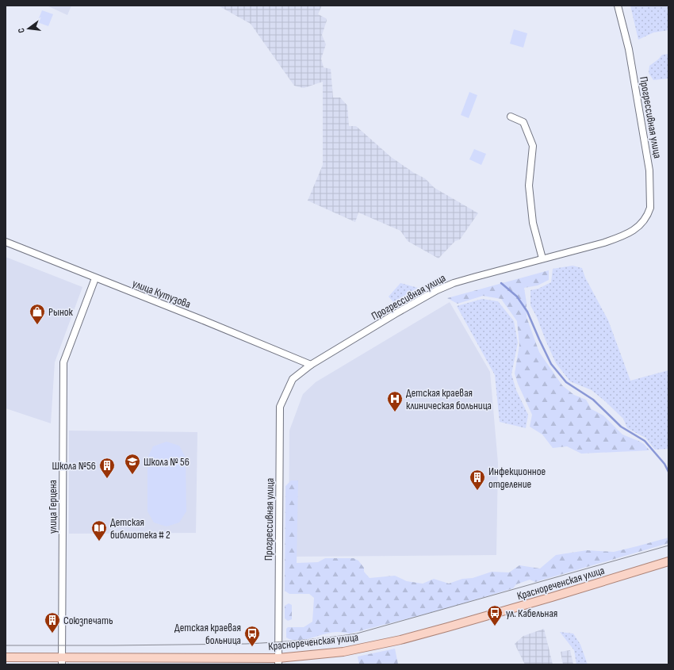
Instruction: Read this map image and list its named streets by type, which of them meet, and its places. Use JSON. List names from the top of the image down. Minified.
{"streets":{"main road":["Краснореченская улица"],"street":["Прогрессивная улица","улица Кутузова","улица Герцена"]},"crossings":[["Прогрессивная улица","улица Кутузова"],["Прогрессивная улица","Краснореченская улица"],["улица Кутузова","улица Герцена"],["улица Герцена","Краснореченская улица"]],"places":{"shop":["Рынок"],"hospital":["Детская краевая клиническая больница"],"school or university":["Школа № 56"],"building":["Школа №56","Инфекционное отделение","Союзпечать"],"library":["Детская библиотека # 2"],"bus stop":["ул. Кабельная","Детская краевая больница"]},"north":"left"}
